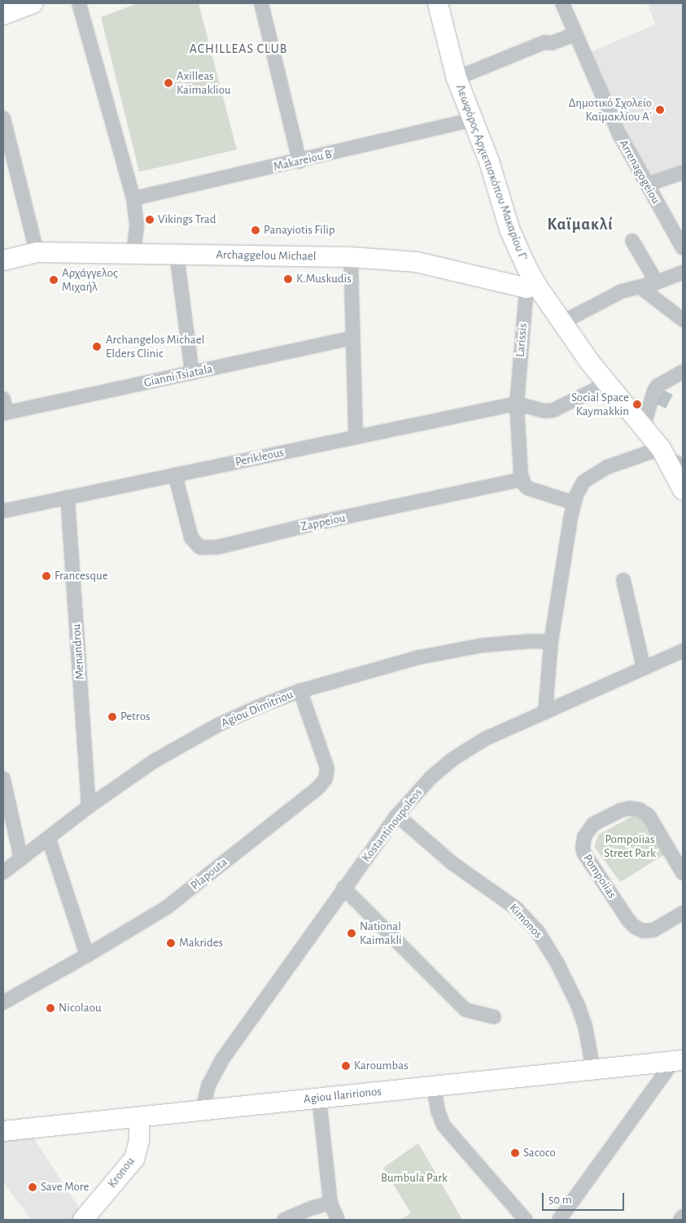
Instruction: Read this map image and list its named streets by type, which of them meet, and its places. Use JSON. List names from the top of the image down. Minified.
{"streets":{"street":["Makareiou B'","Arrenagogeiou","Λεωφόρος Αρχιεπισκόπου Μακαρίου Γ'","Archaggelou Michael","Larissis","Gianni Tsiatala","Perikleous","Zappeiou","Menandrou","Agiou Dimitriou","Kostantinoupoleos","Plapouta","Pompoiias","Kimonos","Agiou Ilaririonos","Kronou"]},"crossings":[["Makareiou B'","Λεωφόρος Αρχιεπισκόπου Μακαρίου Γ'"],["Λεωφόρος Αρχιεπισκόπου Μακαρίου Γ'","Archaggelou Michael"],["Λεωφόρος Αρχιεπισκόπου Μακαρίου Γ'","Larissis"],["Archaggelou Michael","Larissis"],["Larissis","Perikleous"],["Larissis","Zappeiou"],["Perikleous","Zappeiou"],["Perikleous","Menandrou"],["Menandrou","Agiou Dimitriou"],["Agiou Dimitriou","Plapouta"],["Kostantinoupoleos","Kimonos"],["Kostantinoupoleos","Agiou Ilaririonos"],["Kimonos","Agiou Ilaririonos"],["Agiou Ilaririonos","Kronou"]],"districts":["ACHILLEAS CLUB","Καϊμακλί"],"parks":["Pompoiias Street Park","Bumbula Park"],"places":["Axilleas Kaimakliou","Δημοτικό Σχολείο Καϊμακλίου Α΄","Vikings Trad","Panayiotis Filip","K.Muskudis","Αρχάγγελος Μιχαήλ","Archangelos Michael Elders Clinic","Social Space Kaymakkin","Francesque","Petros","National Kaimakli","Makrides","Nicolaou","Karoumbas","Sacoco","Save More"],"scale_bar":"50 m"}
